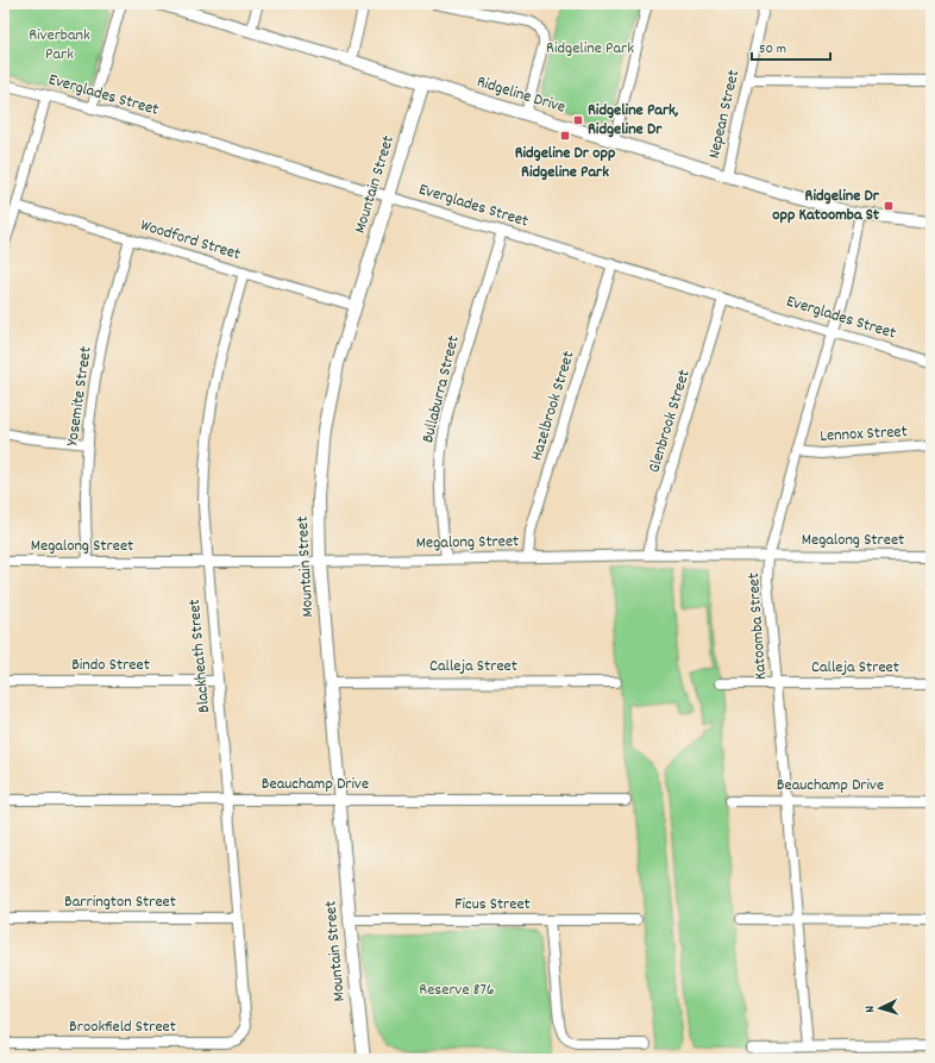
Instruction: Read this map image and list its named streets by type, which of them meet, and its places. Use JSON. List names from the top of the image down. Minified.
{"streets":{"street":["Everglades Street","Ridgeline Drive","Nepean Street","Mountain Street","Woodford Street","Bullaburra Street","Yosemite Street","Hazelbrook Street","Glenbrook Street","Lennox Street","Megalong Street","Katoomba Street","Blackheath Street","Bindo Street","Calleja Street","Beauchamp Drive","Barrington Street","Ficus Street","Brookfield Street"]},"crossings":[["Everglades Street","Mountain Street"],["Everglades Street","Bullaburra Street"],["Everglades Street","Hazelbrook Street"],["Everglades Street","Glenbrook Street"],["Everglades Street","Katoomba Street"],["Ridgeline Drive","Nepean Street"],["Ridgeline Drive","Mountain Street"],["Ridgeline Drive","Katoomba Street"],["Mountain Street","Woodford Street"],["Mountain Street","Megalong Street"],["Mountain Street","Calleja Street"],["Mountain Street","Beauchamp Drive"],["Mountain Street","Ficus Street"],["Woodford Street","Yosemite Street"],["Woodford Street","Blackheath Street"],["Bullaburra Street","Megalong Street"],["Yosemite Street","Megalong Street"],["Hazelbrook Street","Megalong Street"],["Glenbrook Street","Megalong Street"],["Lennox Street","Katoomba Street"],["Megalong Street","Katoomba Street"],["Megalong Street","Blackheath Street"],["Katoomba Street","Calleja Street"],["Katoomba Street","Beauchamp Drive"],["Blackheath Street","Bindo Street"],["Blackheath Street","Beauchamp Drive"],["Blackheath Street","Barrington Street"],["Blackheath Street","Brookfield Street"]],"parks":["Riverbank Park","Ridgeline Park","Reserve 876"],"places":{"transit":["Ridgeline Park, Ridgeline Dr","Ridgeline Dr opp Ridgeline Park","Ridgeline Dr opp Katoomba St"]},"scale_bar":"50 m","north":"left"}
